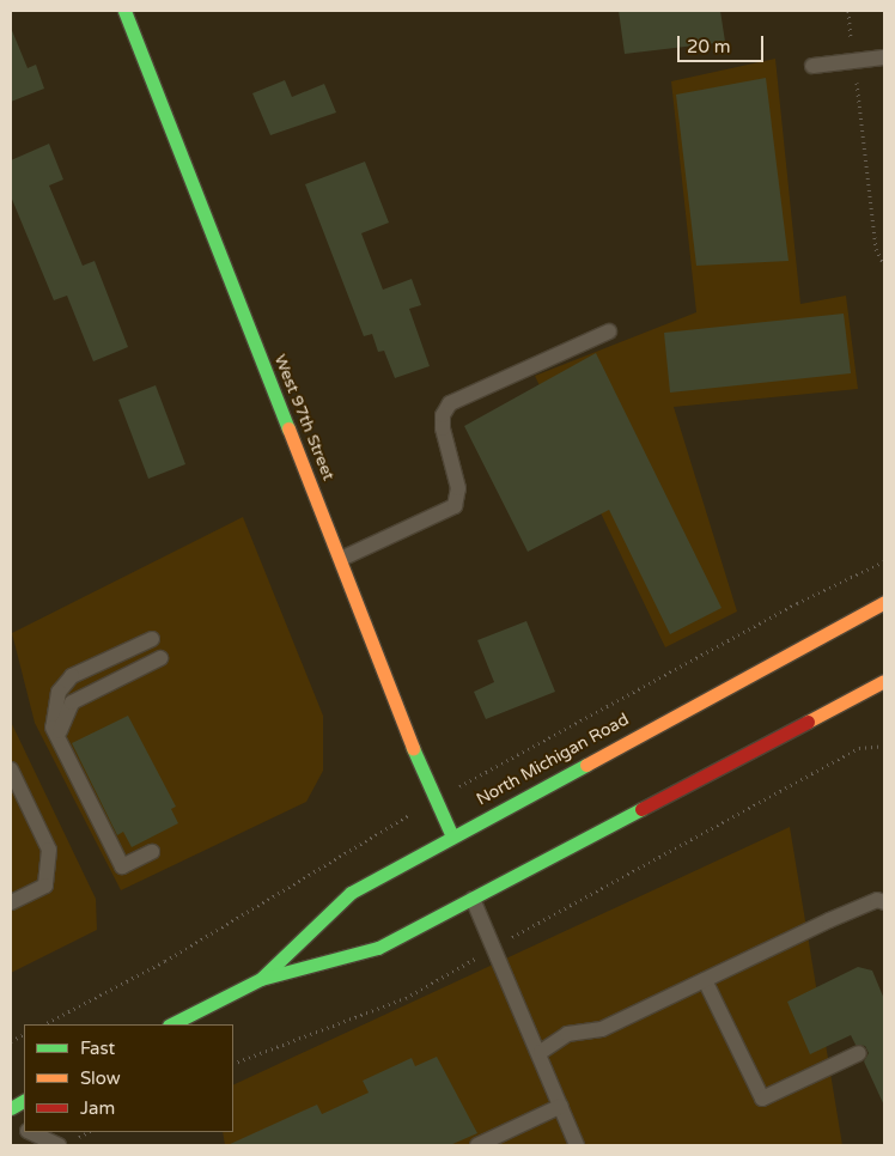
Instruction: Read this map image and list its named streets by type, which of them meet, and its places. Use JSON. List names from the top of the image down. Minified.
{"streets":{"main road":["West 97th Street","North Michigan Road"]},"crossings":[["West 97th Street","North Michigan Road"]],"legend":["Fast","Slow","Jam"],"scale_bar":"20 m"}
